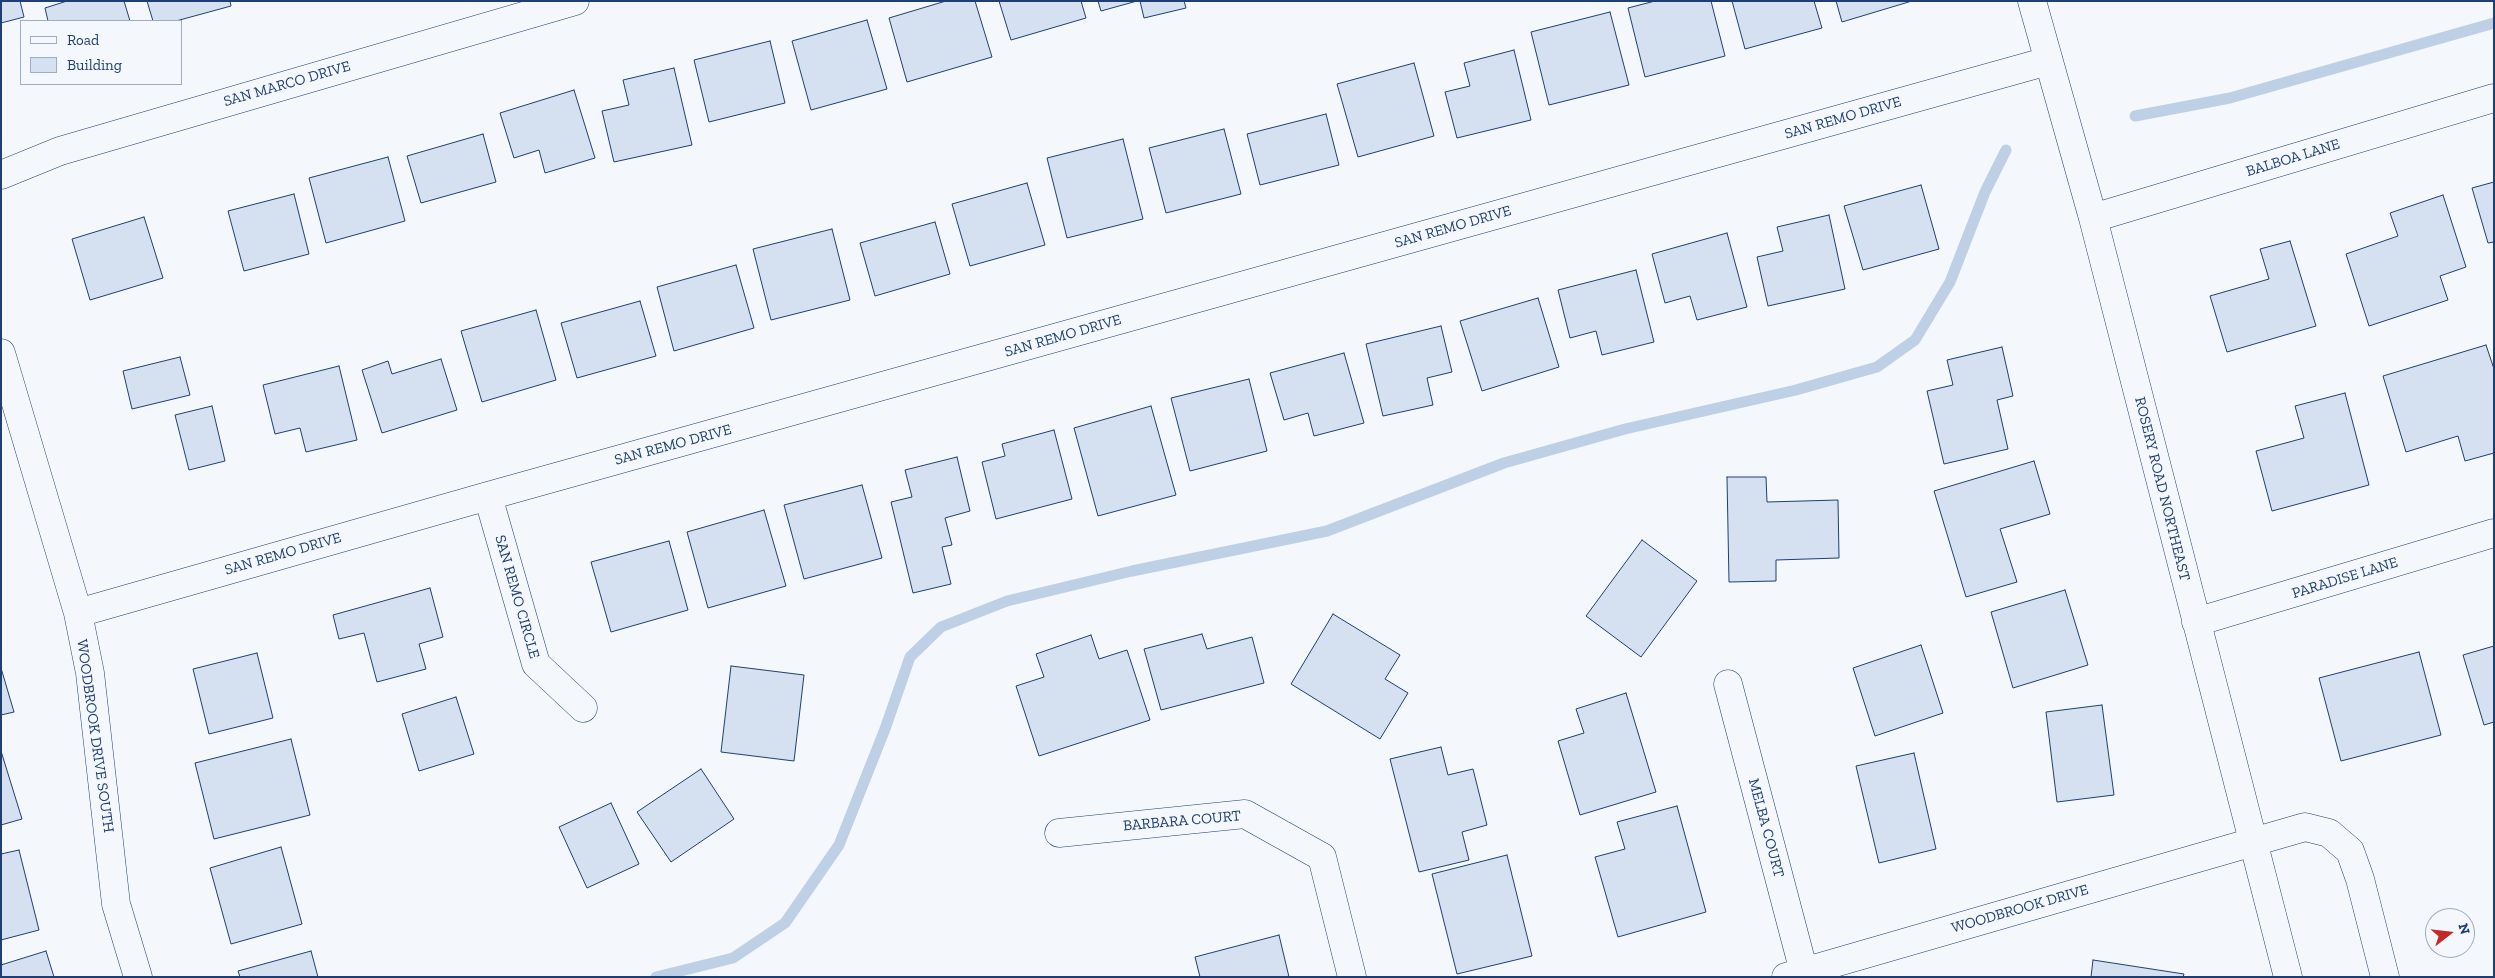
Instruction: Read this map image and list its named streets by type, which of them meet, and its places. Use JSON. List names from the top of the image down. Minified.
{"streets":{"street":["SAN MARCO DRIVE","SAN REMO DRIVE","BALBOA LANE","ROSERY ROAD NORTHEAST","PARADISE LANE","SAN REMO CIRCLE","WOODBROOK DRIVE SOUTH","BARBARA COURT","MELBA COURT","WOODBROOK DRIVE"]},"crossings":[["SAN REMO DRIVE","ROSERY ROAD NORTHEAST"],["SAN REMO DRIVE","SAN REMO CIRCLE"],["SAN REMO DRIVE","WOODBROOK DRIVE SOUTH"],["BALBOA LANE","ROSERY ROAD NORTHEAST"],["ROSERY ROAD NORTHEAST","PARADISE LANE"],["ROSERY ROAD NORTHEAST","WOODBROOK DRIVE"],["MELBA COURT","WOODBROOK DRIVE"]],"legend":["Road","Building"],"north":"right"}
